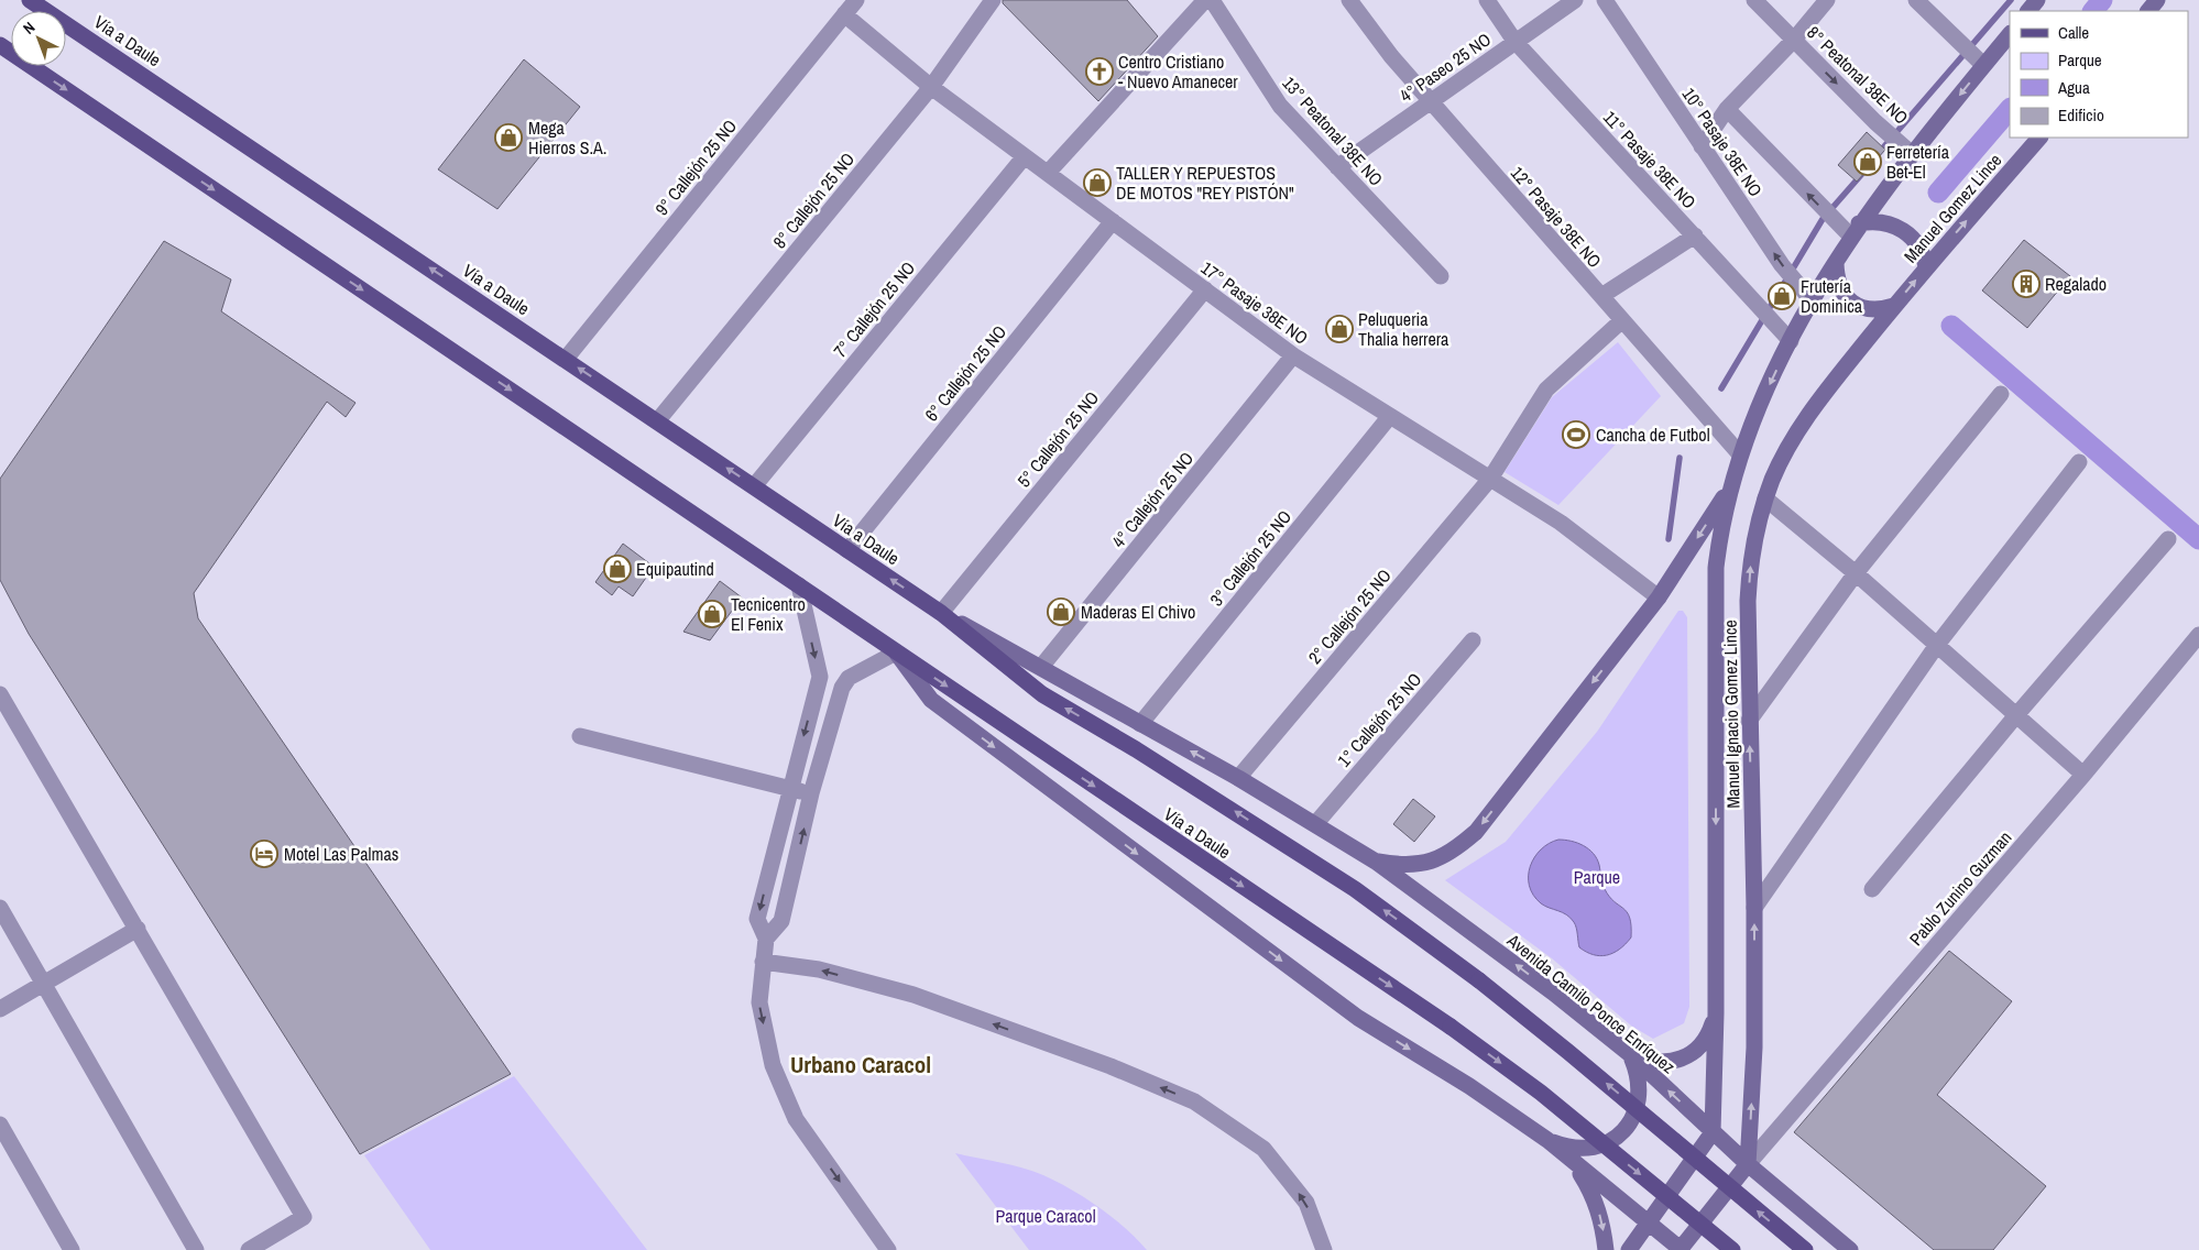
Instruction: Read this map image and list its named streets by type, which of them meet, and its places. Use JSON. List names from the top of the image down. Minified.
{"streets":{"main road":["Vía a Daule","Manuel Gomez Lince","Manuel Ignacio Gomez Lince","Avenida Camilo Ponce Enríquez"],"street":["4° Paseo 25 NO","8° Peatonal 38E NO","13° Peatonal 38E NO","10° Pasaje 38E NO","11° Pasaje 38E NO","9° Callejón 25 NO","8° Callejón 25 NO","12° Pasaje 38E NO","17° Pasaje 38E NO","7° Callejón 25 NO","6° Callejón 25 NO","5° Callejón 25 NO","4° Callejón 25 NO","3° Callejón 25 NO","2° Callejón 25 NO","1° Callejón 25 NO","Pablo Zunino Guzman"]},"crossings":[["Vía a Daule","9° Callejón 25 NO"],["Vía a Daule","8° Callejón 25 NO"],["Vía a Daule","7° Callejón 25 NO"],["Vía a Daule","6° Callejón 25 NO"],["Vía a Daule","5° Callejón 25 NO"],["Vía a Daule","4° Callejón 25 NO"],["Vía a Daule","3° Callejón 25 NO"],["Vía a Daule","2° Callejón 25 NO"],["Vía a Daule","1° Callejón 25 NO"],["Vía a Daule","Avenida Camilo Ponce Enríquez"],["4° Paseo 25 NO","13° Peatonal 38E NO"],["4° Paseo 25 NO","11° Pasaje 38E NO"],["4° Paseo 25 NO","12° Pasaje 38E NO"],["10° Pasaje 38E NO","Manuel Ignacio Gomez Lince"],["11° Pasaje 38E NO","Manuel Ignacio Gomez Lince"],["9° Callejón 25 NO","17° Pasaje 38E NO"],["8° Callejón 25 NO","17° Pasaje 38E NO"],["Manuel Gomez Lince","Manuel Ignacio Gomez Lince"],["12° Pasaje 38E NO","2° Callejón 25 NO"],["12° Pasaje 38E NO","Manuel Ignacio Gomez Lince"],["17° Pasaje 38E NO","7° Callejón 25 NO"],["17° Pasaje 38E NO","6° Callejón 25 NO"],["17° Pasaje 38E NO","5° Callejón 25 NO"],["17° Pasaje 38E NO","4° Callejón 25 NO"],["17° Pasaje 38E NO","3° Callejón 25 NO"],["17° Pasaje 38E NO","2° Callejón 25 NO"],["Manuel Ignacio Gomez Lince","Pablo Zunino Guzman"],["Manuel Ignacio Gomez Lince","Avenida Camilo Ponce Enríquez"],["Pablo Zunino Guzman","Avenida Camilo Ponce Enríquez"]],"one_way":["Avenida Camilo Ponce Enríquez"],"districts":["Urbano Caracol"],"parks":["Parque","Parque Caracol"],"places":{"church":["Centro Cristiano - Nuevo Amanecer"],"shop":["Mega Hierros S.A.","Ferretería Bet-El","TALLER Y REPUESTOS DE MOTOS \"REY PISTÓN\"","Frutería Dominica","Peluqueria Thalia herrera","Equipautind","Maderas El Chivo","Tecnicentro El Fenix"],"building":["Regalado"],"sports":["Cancha de Futbol"],"hotel":["Motel Las Palmas"]},"legend":["Calle","Parque","Agua","Edificio"],"north":"top left"}
